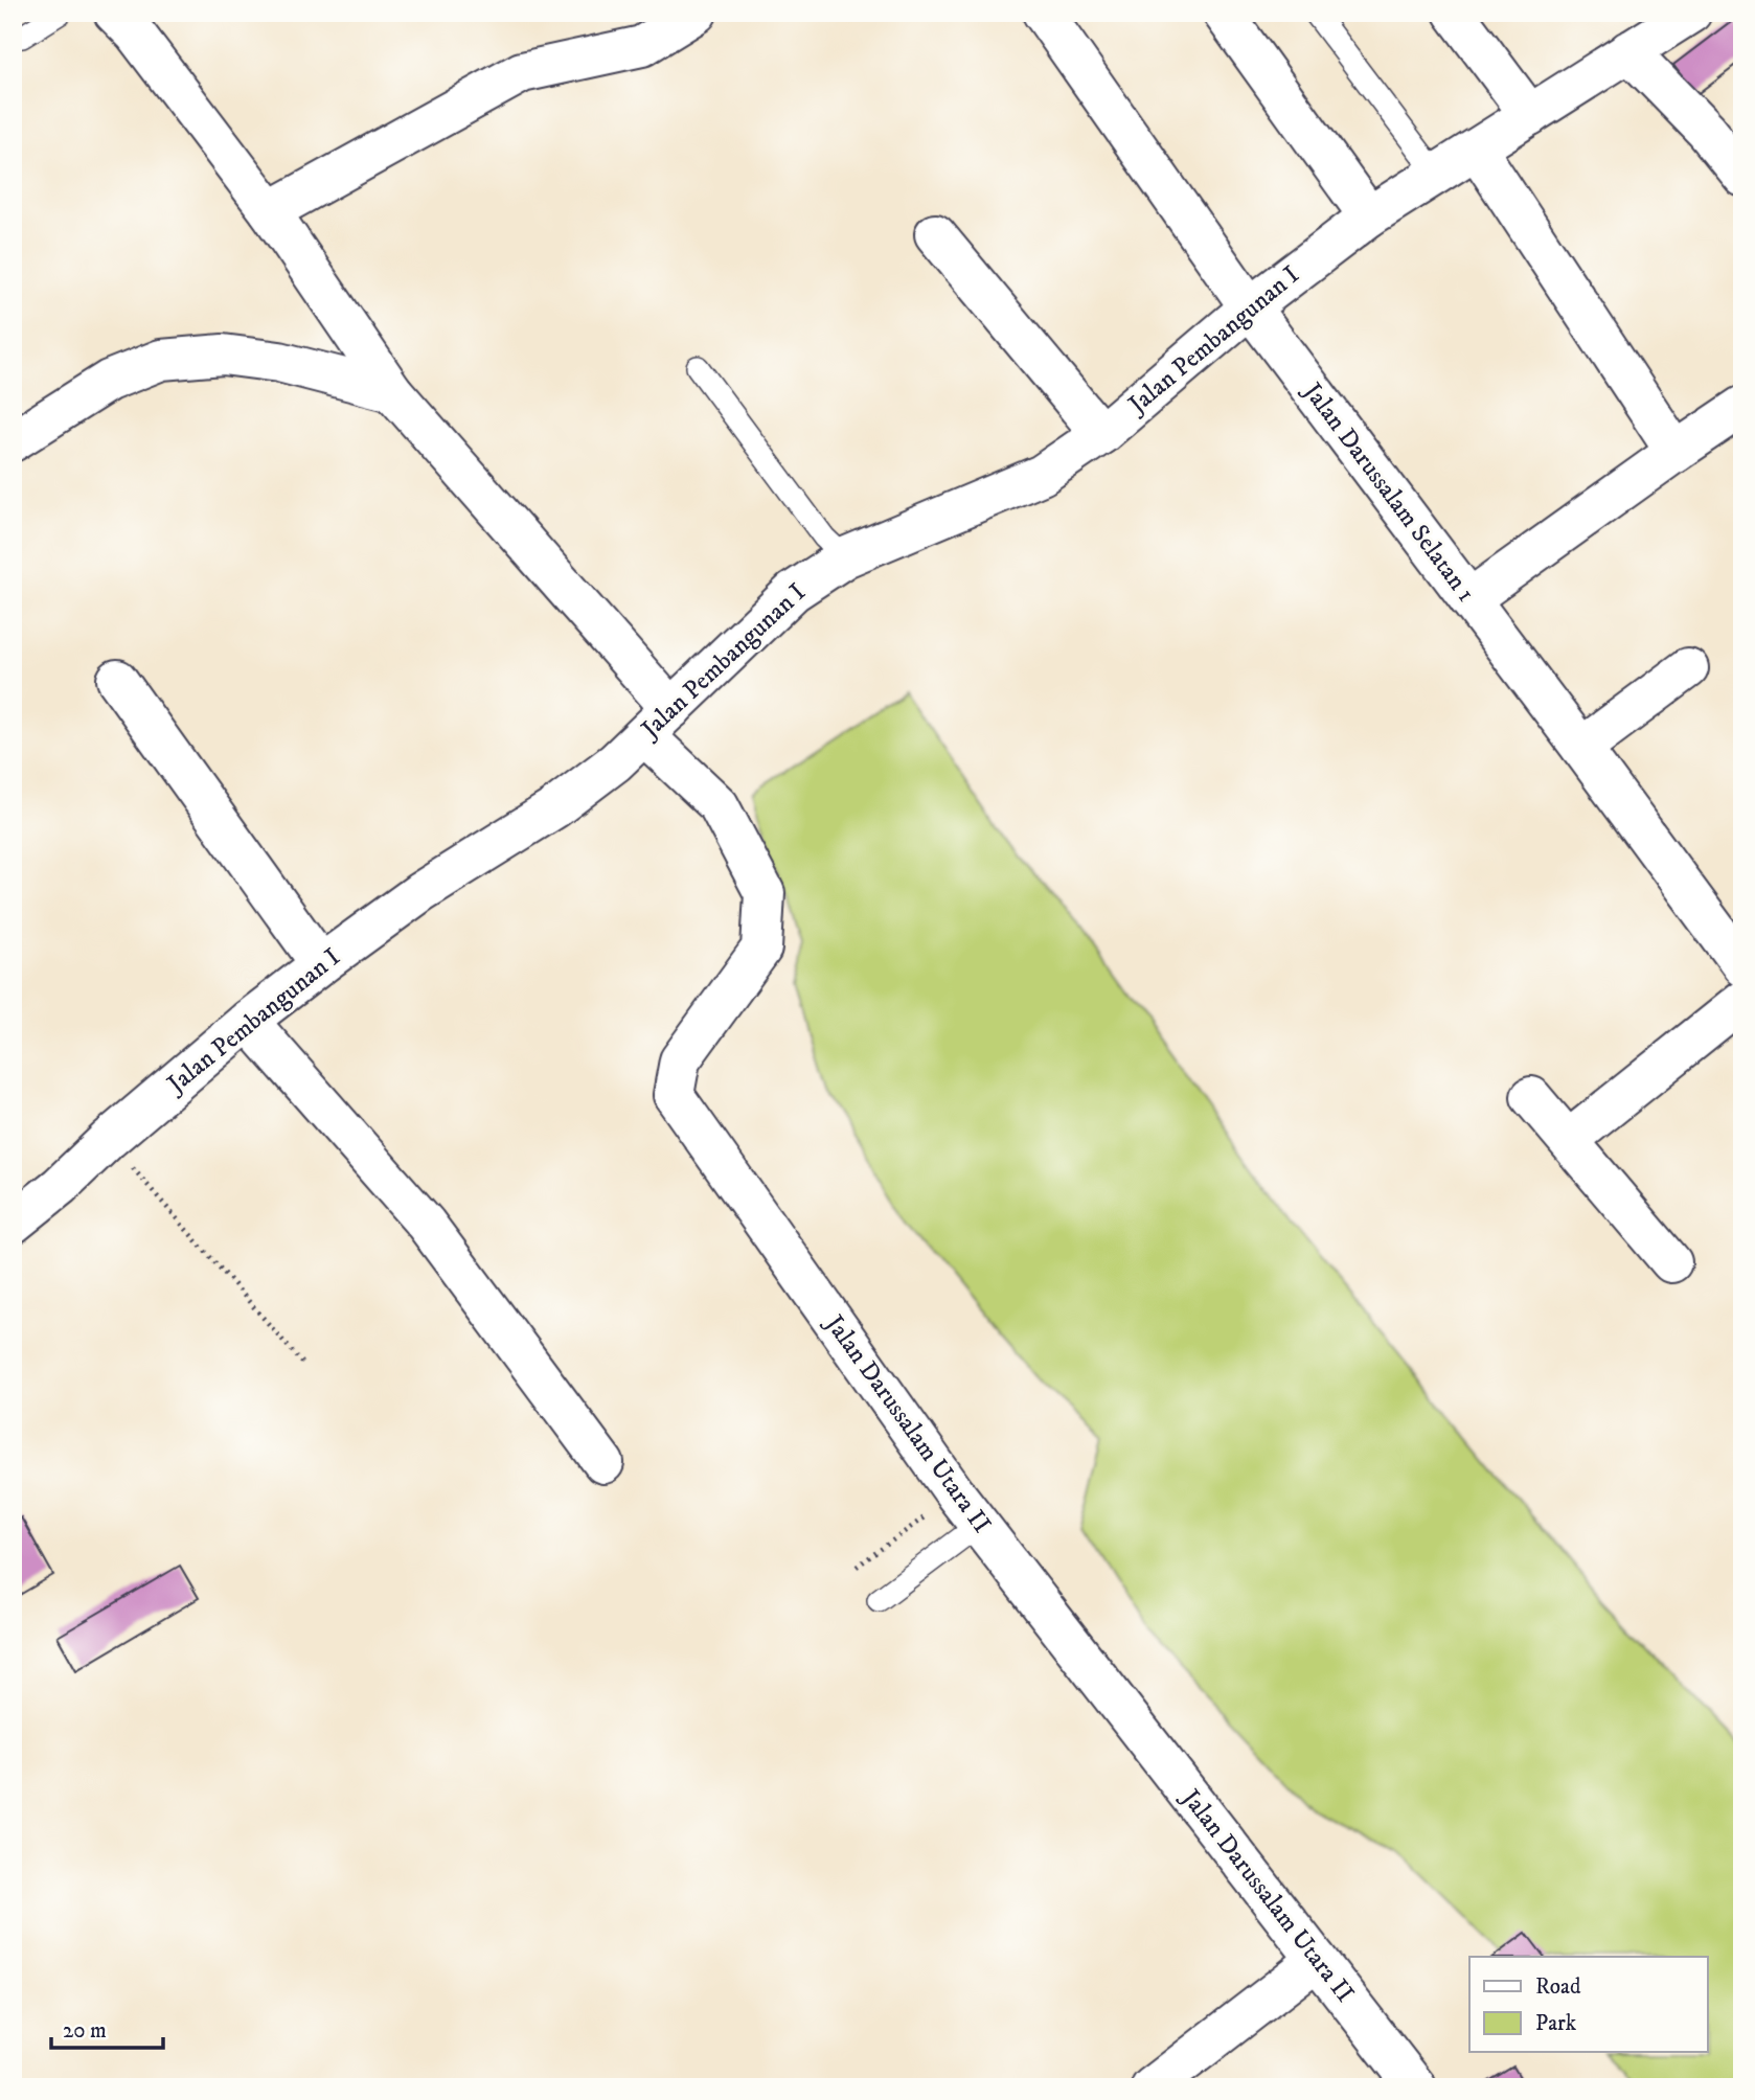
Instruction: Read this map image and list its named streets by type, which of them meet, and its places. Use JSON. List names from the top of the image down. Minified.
{"streets":{"street":["Jalan Pembangunan I","Jalan Darussalam Selatan 1","Jalan Darussalam Utara II"]},"crossings":[["Jalan Pembangunan I","Jalan Darussalam Selatan 1"],["Jalan Pembangunan I","Jalan Darussalam Utara II"]],"legend":["Road","Park"],"scale_bar":"20 m"}
